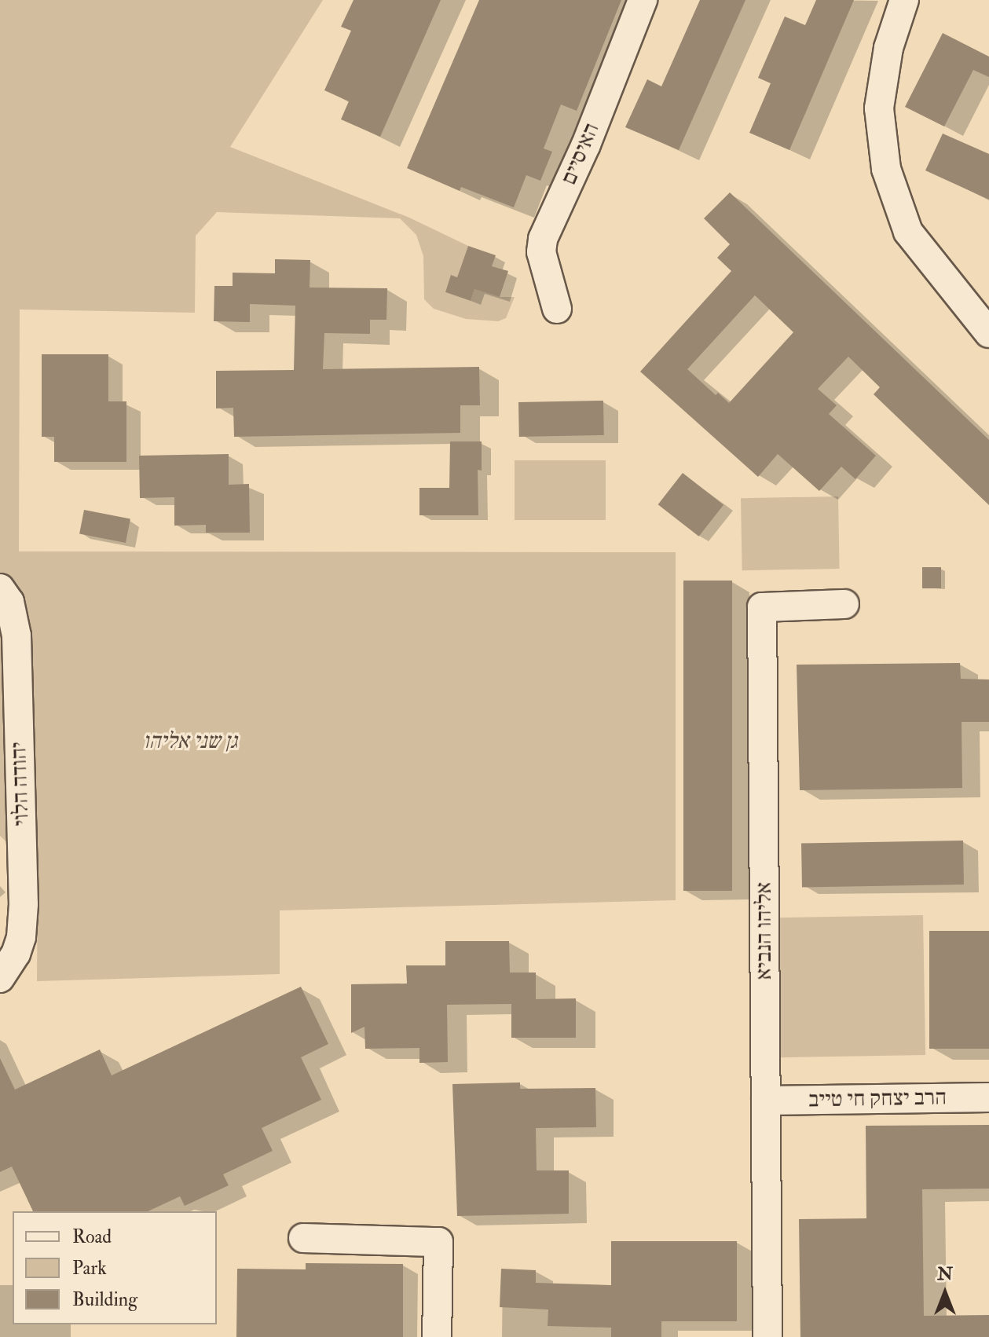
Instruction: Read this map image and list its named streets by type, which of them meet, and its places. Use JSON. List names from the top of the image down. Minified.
{"streets":{"street":["האיסיים","יהודה הלוי","אליהו הנביא","הרב יצחק חי טייב"]},"crossings":[["אליהו הנביא","הרב יצחק חי טייב"]],"parks":["גן שני אליהו"],"legend":["Road","Park","Building"],"north":"top"}
